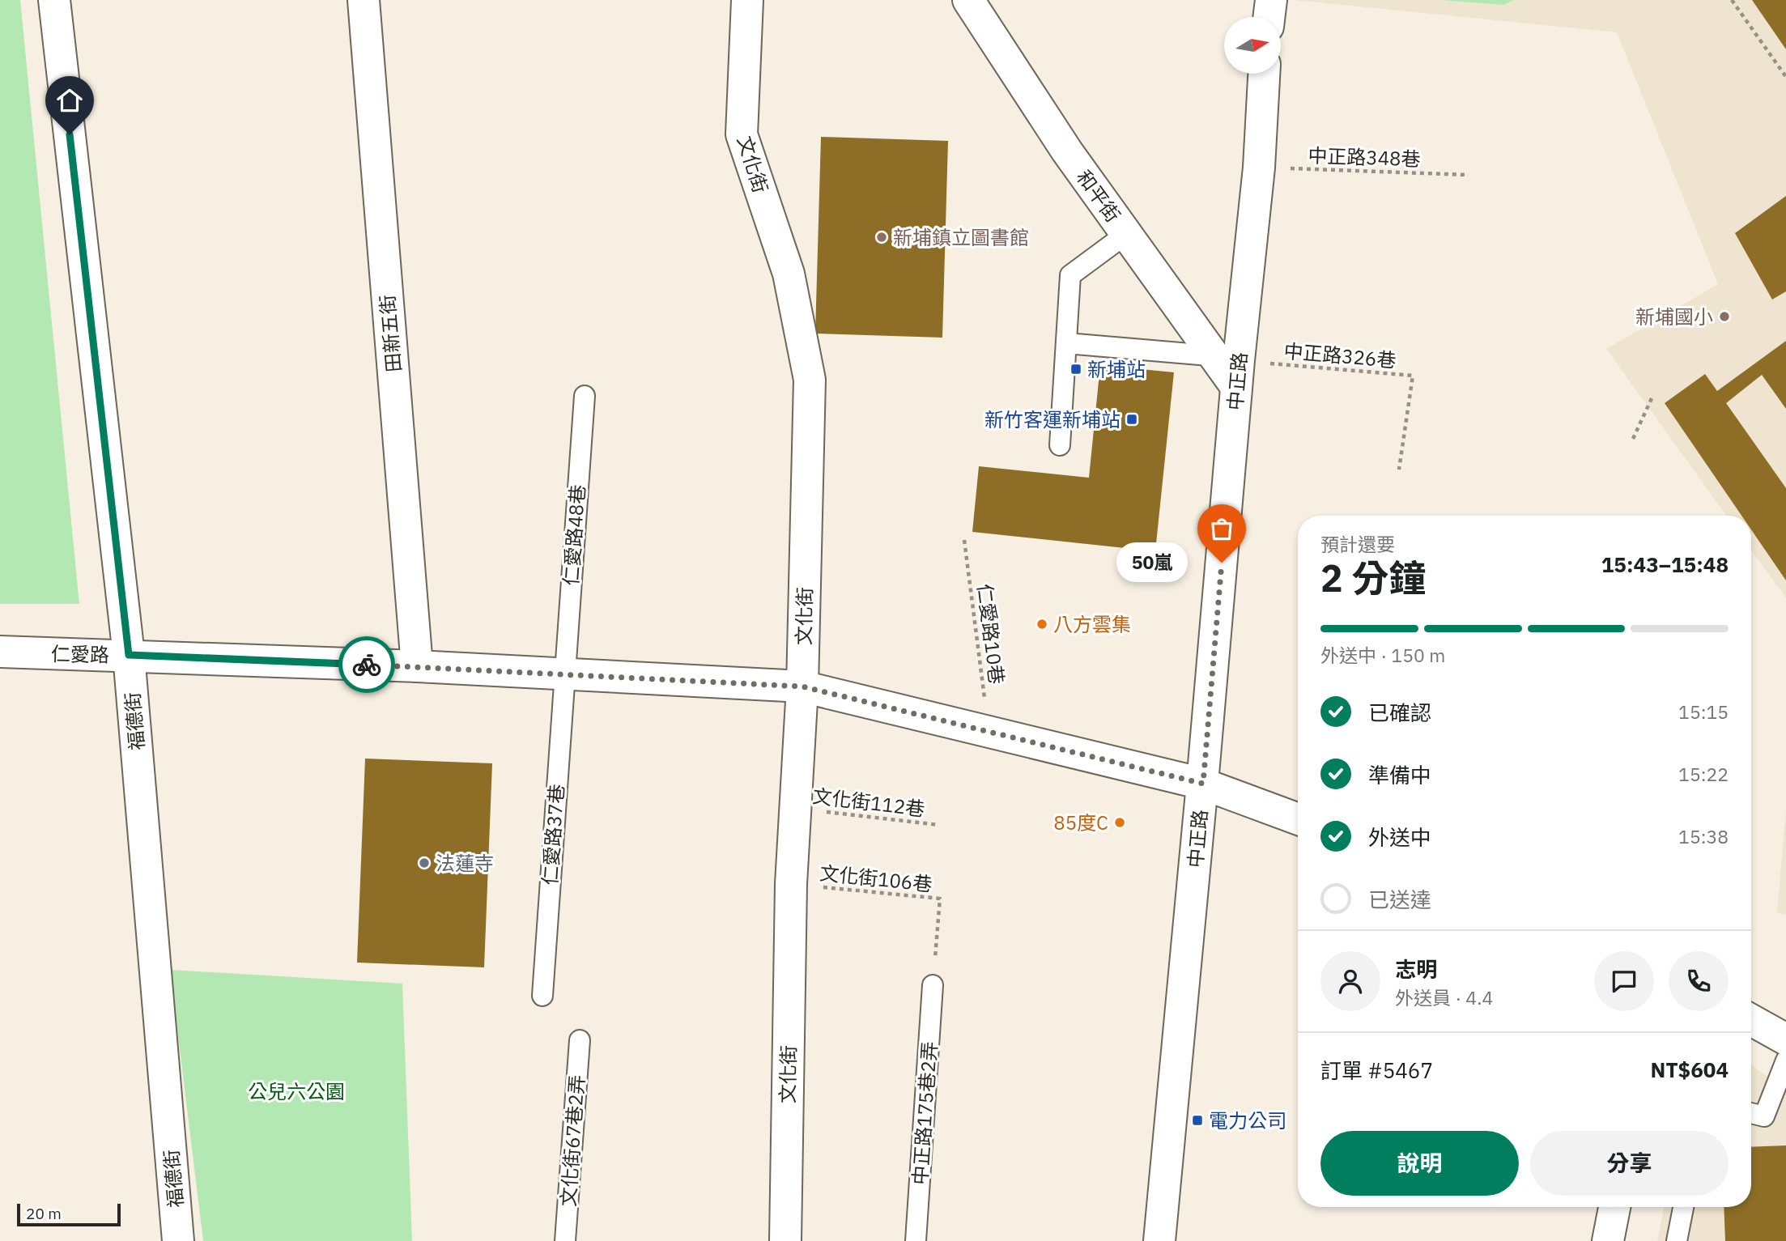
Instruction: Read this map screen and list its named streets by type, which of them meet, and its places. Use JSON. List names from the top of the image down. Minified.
{"streets":{"street":["文化街","和平街","田新五街","中正路","仁愛路","福德街"],"lane":["仁愛路48巷","仁愛路37巷","中正路175巷2弄","文化街67巷2弄"],"path":["中正路348巷","中正路326巷","仁愛路10巷","文化街112巷","文化街106巷"]},"crossings":[["中正路348巷","中正路"],["文化街","仁愛路"],["文化街","文化街112巷"],["文化街","文化街106巷"],["和平街","中正路326巷"],["和平街","中正路"],["田新五街","仁愛路"],["中正路326巷","中正路"],["中正路","仁愛路"],["仁愛路48巷","仁愛路"],["仁愛路48巷","仁愛路37巷"],["仁愛路10巷","仁愛路"],["仁愛路","福德街"],["仁愛路","仁愛路37巷"],["文化街106巷","中正路175巷2弄"]],"parks":["公兒六公園"],"places":{"other":["新埔鎮立圖書館","新埔國小","50嵐","八方雲集","85度C","法蓮寺"],"transit":["新埔站","新竹客運新埔站","電力公司"]},"scale_bar":"20 m","north":"right","page":{"heading":["2 分鐘","預計還要","15:43–15:48"],"panel":["志明","外送員 · 4.4","訂單 #5467","NT$604"],"bubble":"50嵐","bar":"外送中 · 150 m","list":[["已確認","15:15"],["準備中","15:22"],["外送中","15:38"],"已送達"],"buttons":["說明","分享"],"scale":"20 m"}}
